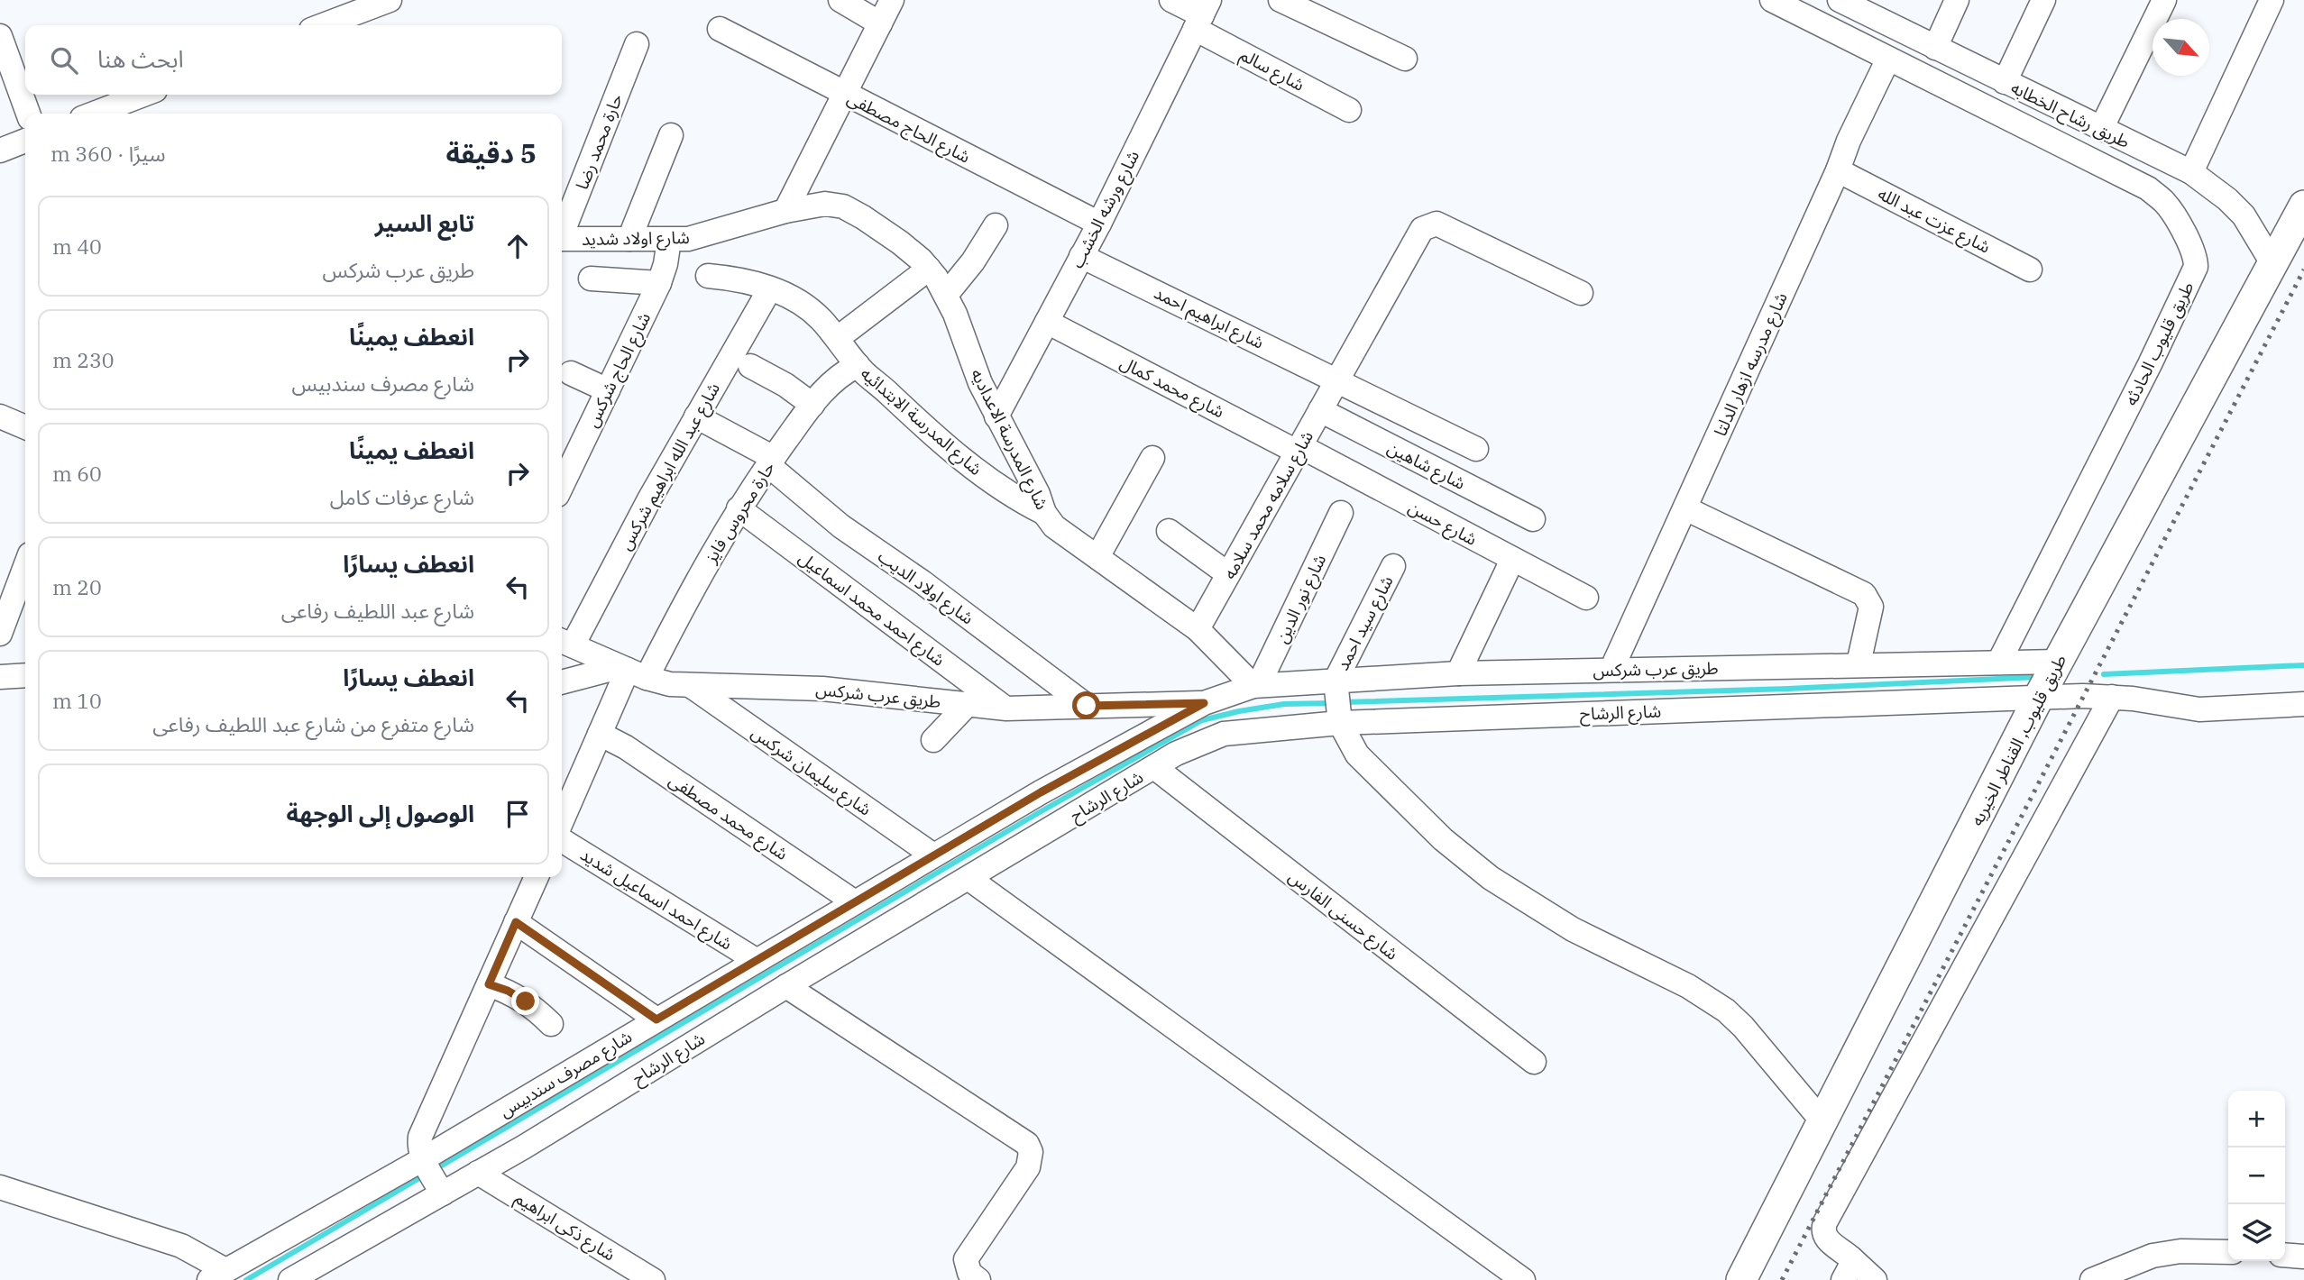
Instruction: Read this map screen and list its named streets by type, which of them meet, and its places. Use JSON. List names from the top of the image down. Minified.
{"streets":{"main road":["طريق قليوب, القناطر الخيريه"],"street":["شارع سالم","طريق رشاح الخطابه","شارع الحاج مصطفى","حارة محمد رضا","شارع ورشه الخشب","شارع عزت عبد الله","شارع اولاد شديد","شارع ابراهيم احمد","طريق قليوب الحادثه","شارع مدرسه ازهار الدلتا","شارع الحاج شركس","شارع محمد كمال","شارع المدرسة الابتدائيه","شارع المدرسة الاعداديه","شارع شاهين","شارع عبد الله ابراهيم شركس","شارع سلامه محمد سلامه","حارة محروس فايز","شارع حسن","شارع اولاد الديب","شارع نور الدين","شارع احمد محمد اسماعيل","شارع سيد احمد","طريق عرب شركس","شارع الرشاح","شارع سليمان شركس","شارع محمد مصطفى","شارع احمد اسماعيل شديد","شارع حسنى الفارس","شارع مصرف سندبيس","شارع ذكى ابراهيم"]},"crossings":[["شارع سالم","شارع ورشه الخشب"],["طريق رشاح الخطابه","طريق قليوب, القناطر الخيريه"],["شارع الحاج مصطفى","شارع ورشه الخشب"],["شارع ورشه الخشب","شارع ابراهيم احمد"],["شارع ورشه الخشب","شارع محمد كمال"],["شارع ورشه الخشب","شارع المدرسة الاعداديه"],["شارع عزت عبد الله","شارع مدرسه ازهار الدلتا"],["شارع اولاد شديد","شارع الحاج شركس"],["شارع اولاد شديد","شارع المدرسة الاعداديه"],["شارع ابراهيم احمد","شارع سلامه محمد سلامه"],["طريق قليوب الحادثه","شارع مدرسه ازهار الدلتا"],["طريق قليوب الحادثه","طريق عرب شركس"],["شارع مدرسه ازهار الدلتا","طريق عرب شركس"],["شارع محمد كمال","شارع سلامه محمد سلامه"],["شارع محمد كمال","شارع حسن"],["شارع المدرسة الابتدائيه","شارع المدرسة الاعداديه"],["شارع المدرسة الابتدائيه","شارع عبد الله ابراهيم شركس"],["شارع المدرسة الابتدائيه","حارة محروس فايز"],["شارع المدرسة الاعداديه","شارع سلامه محمد سلامه"],["شارع المدرسة الاعداديه","شارع نور الدين"],["شارع المدرسة الاعداديه","طريق عرب شركس"],["شارع المدرسة الاعداديه","شارع مصرف سندبيس"],["شارع شاهين","شارع سلامه محمد سلامه"],["شارع عبد الله ابراهيم شركس","شارع اولاد الديب"],["شارع سلامه محمد سلامه","شارع حسن"],["حارة محروس فايز","شارع اولاد الديب"],["حارة محروس فايز","شارع احمد محمد اسماعيل"],["حارة محروس فايز","طريق عرب شركس"],["حارة محروس فايز","شارع محمد مصطفى"],["شارع اولاد الديب","طريق عرب شركس"],["شارع نور الدين","طريق عرب شركس"],["شارع نور الدين","شارع مصرف سندبيس"],["شارع احمد محمد اسماعيل","طريق عرب شركس"],["شارع سيد احمد","طريق عرب شركس"],["طريق عرب شركس","طريق قليوب, القناطر الخيريه"],["طريق عرب شركس","شارع سليمان شركس"],["طريق عرب شركس","شارع مصرف سندبيس"],["شارع الرشاح","طريق قليوب, القناطر الخيريه"],["شارع الرشاح","شارع حسنى الفارس"],["شارع الرشاح","شارع ذكى ابراهيم"],["شارع سليمان شركس","شارع مصرف سندبيس"],["شارع محمد مصطفى","شارع مصرف سندبيس"],["شارع احمد اسماعيل شديد","شارع مصرف سندبيس"]],"north":"bottom right","page":{"search":"ابحث هنا","heading":["5 دقيقة","سيرًا · 360 m"],"list":[["تابع السير","طريق عرب شركس","40 m"],["انعطف يمينًا","شارع مصرف سندبيس","230 m"],["انعطف يمينًا","شارع عرفات كامل","60 m"],["انعطف يسارًا","شارع عبد اللطيف رفاعى","20 m"],["انعطف يسارًا","شارع متفرع من شارع عبد اللطيف رفاعى","10 m"],"الوصول إلى الوجهة"],"map_buttons":["+","−"]}}
